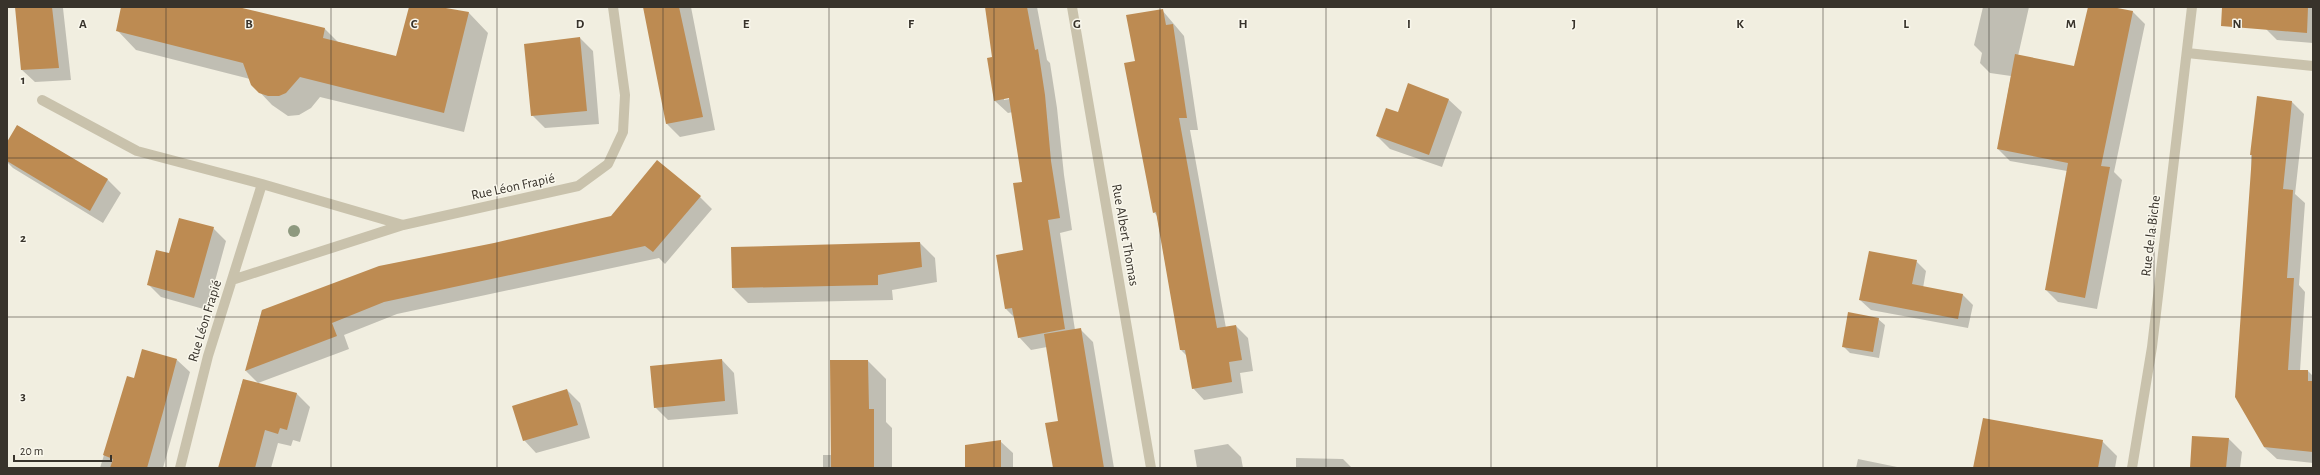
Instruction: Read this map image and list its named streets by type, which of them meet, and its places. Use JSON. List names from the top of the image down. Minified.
{"streets":{"street":["Rue Léon Frapié","Rue Albert Thomas","Rue de la Biche"]},"scale_bar":"20 m","grid":{"columns":["A","B","C","D","E","F","G","H","I","J","K","L","M","N"],"rows":["1","2","3"]}}
